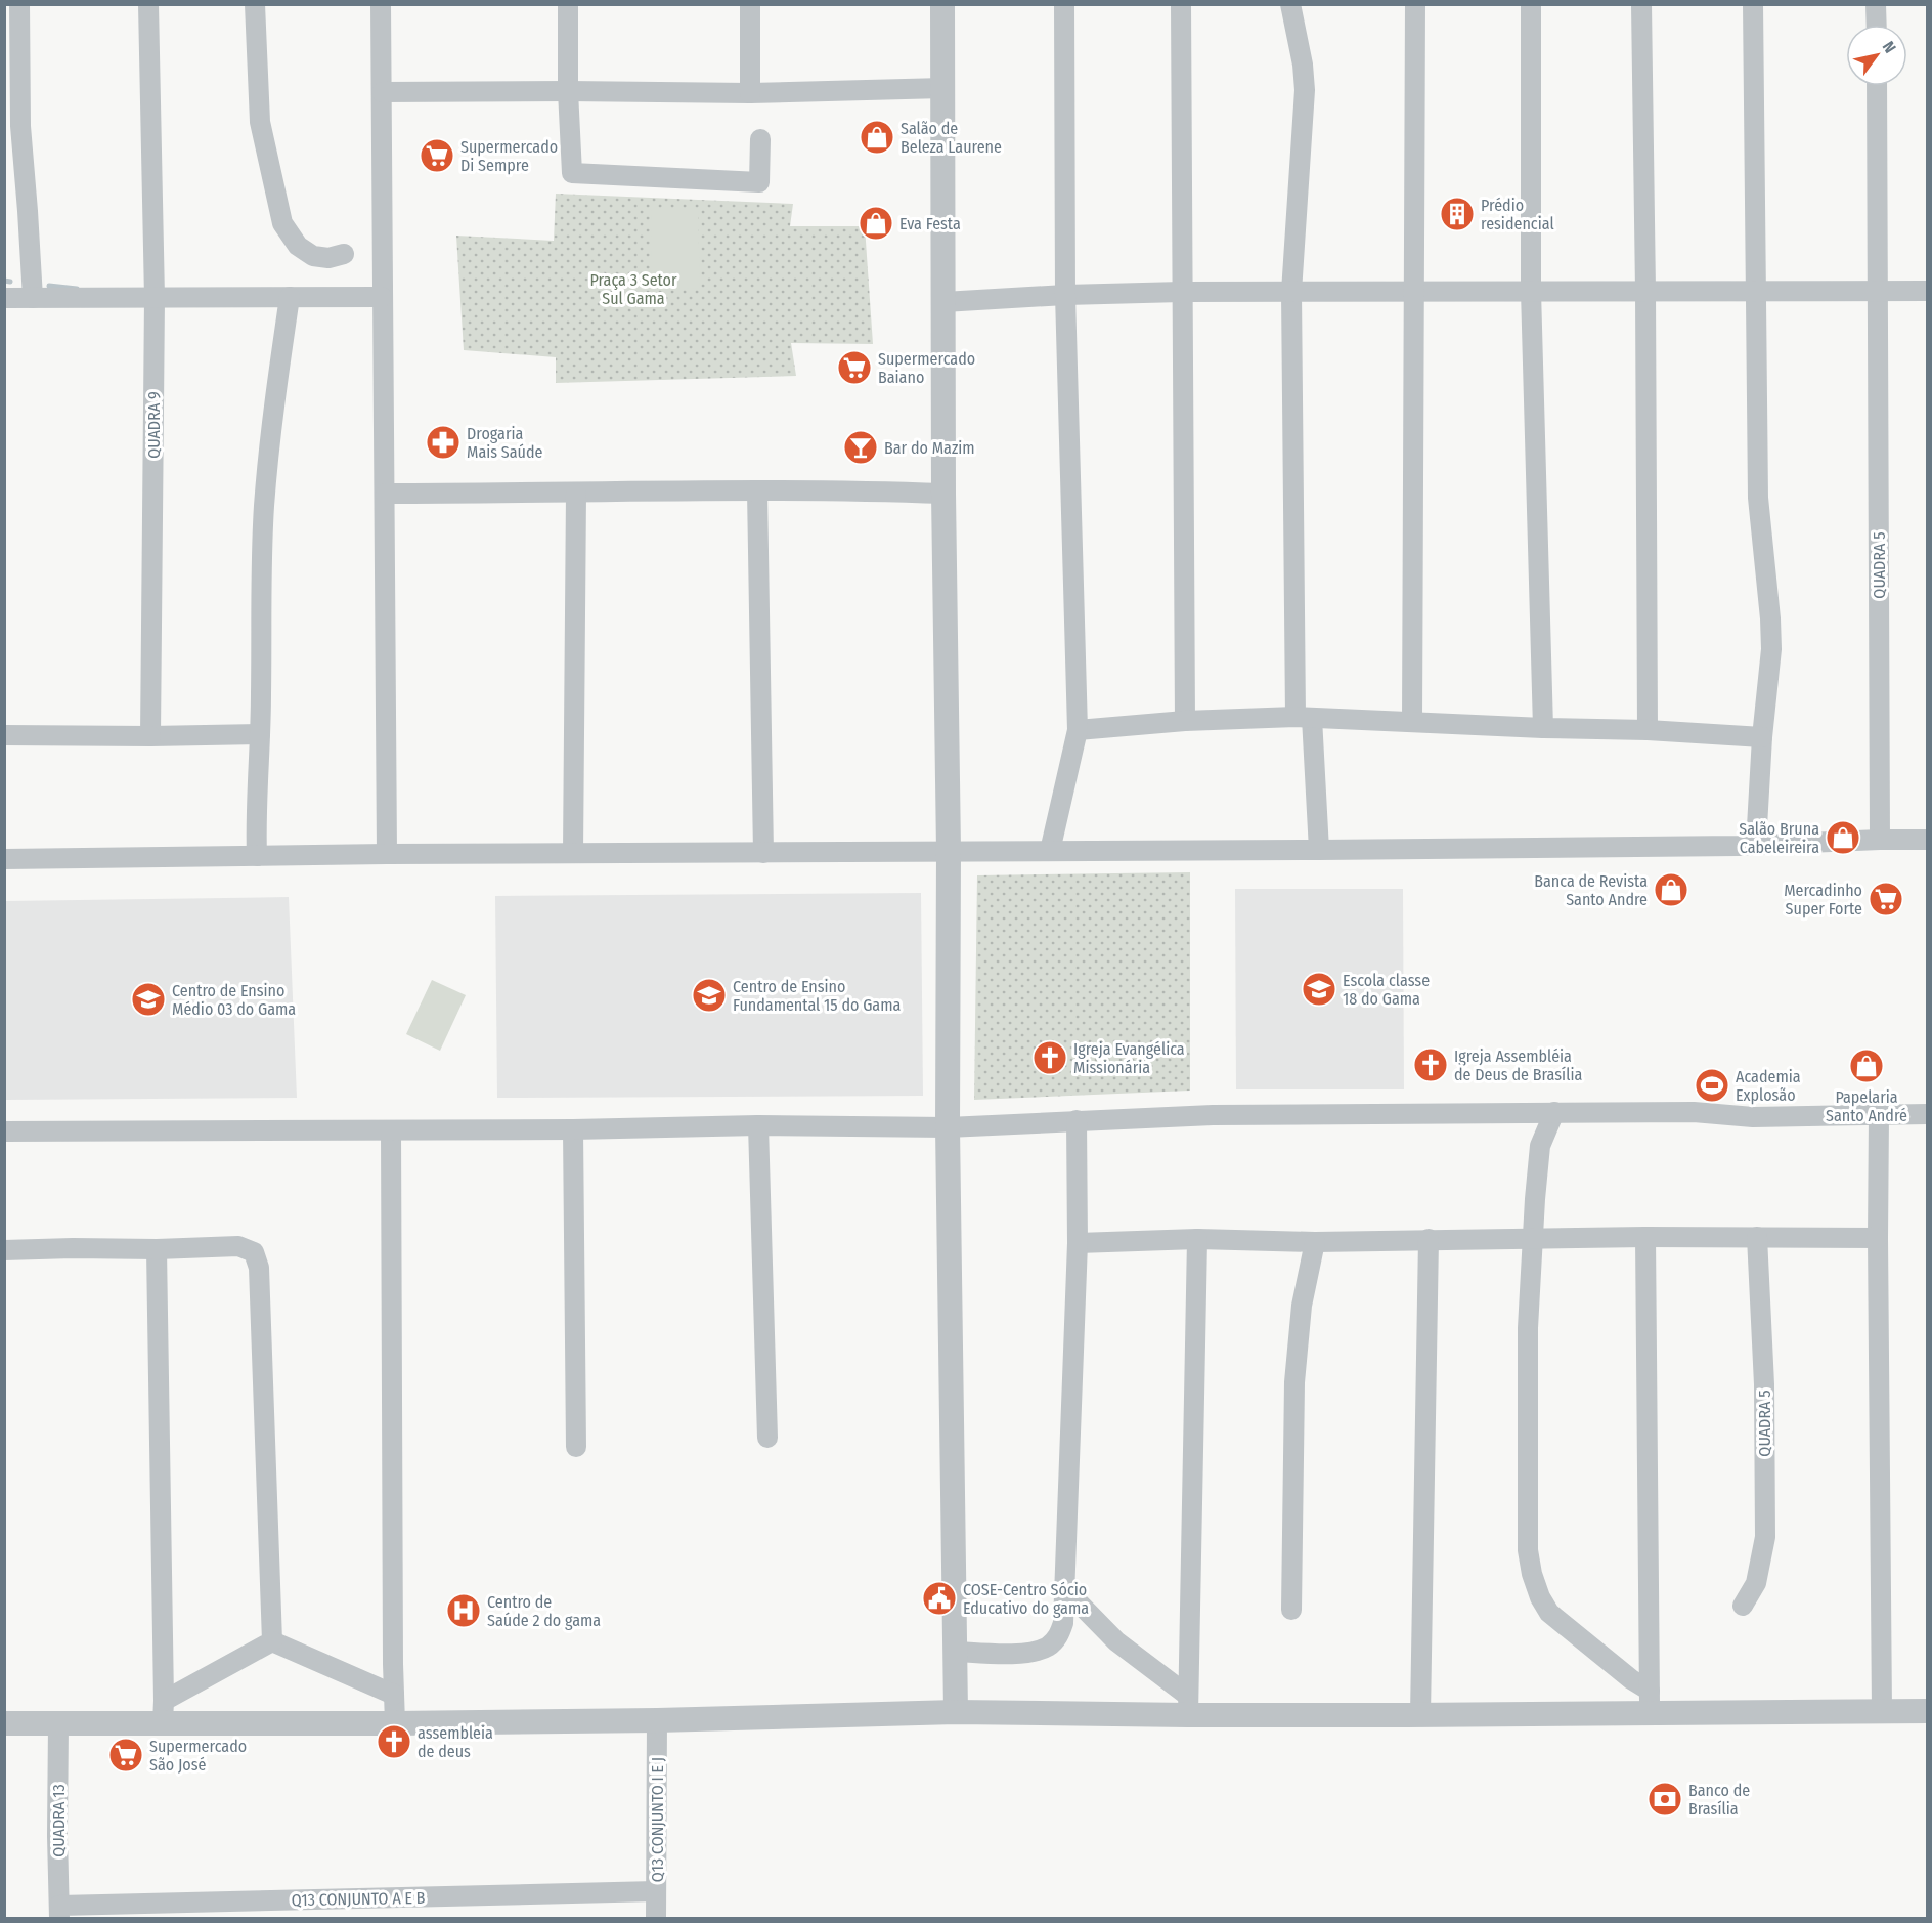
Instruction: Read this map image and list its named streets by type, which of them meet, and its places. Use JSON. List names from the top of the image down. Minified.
{"streets":{"street":["QUADRA 9","QUADRA 5","Q13 CONJUNTO I E J","QUADRA 13","Q13 CONJUNTO A E B"]},"crossings":[["Q13 CONJUNTO I E J","Q13 CONJUNTO A E B"],["QUADRA 13","Q13 CONJUNTO A E B"]],"parks":["Praça 3 Setor Sul Gama"],"places":{"shop":["Salão de Beleza Laurene","Eva Festa","Salão Bruna Cabeleireira","Banca de Revista Santo Andre","Papelaria Santo André"],"supermarket":["Supermercado Di Sempre","Supermercado Baiano","Mercadinho Super Forte","Supermercado São José"],"building":["Prédio residencial"],"pharmacy":["Drogaria Mais Saúde"],"bar":["Bar do Mazim"],"school or university":["Escola classe 18 do Gama","Centro de Ensino Fundamental 15 do Gama","Centro de Ensino Médio 03 do Gama"],"church":["Igreja Evangélica Missionária","Igreja Assembléia de Deus de Brasília","assembleia de deus"],"sports":["Academia Explosão"],"public building":["COSE-Centro Sócio Educativo do gama"],"hospital":["Centro de Saúde 2 do gama"],"bank":["Banco de Brasília"]},"north":"top right"}
